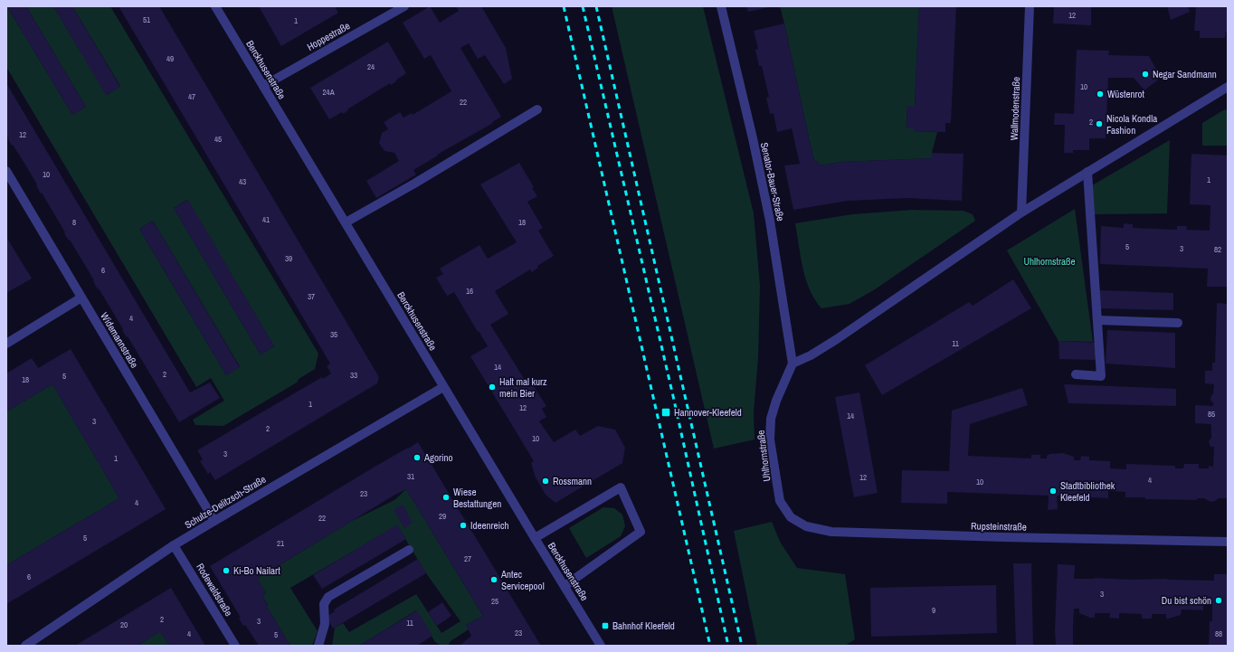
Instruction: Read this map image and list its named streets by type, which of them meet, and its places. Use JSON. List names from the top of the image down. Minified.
{"streets":{"street":["Hoppestraße","Berckhusenstraße","Wallmodenstraße","Senator-Bauer-Straße","Widemannstraße","Uhlhornstraße","Schulze-Delitzsch-Straße","Rupsteinstraße","Rodewaldstraße"]},"crossings":[["Hoppestraße","Berckhusenstraße"],["Berckhusenstraße","Schulze-Delitzsch-Straße"],["Senator-Bauer-Straße","Uhlhornstraße"],["Widemannstraße","Schulze-Delitzsch-Straße"],["Uhlhornstraße","Rupsteinstraße"],["Schulze-Delitzsch-Straße","Rodewaldstraße"]],"parks":["Uhlhornstraße"],"places":{"other":["Negar Sandmann","Wüstenrot","Nicola Kondla Fashion","Halt mal kurz mein Bier","Agorino","Rossmann","Stadtbibliothek Kleefeld","Wiese Bestattungen","Ideenreich","Ki-Bo Nailart","Antec Servicepool","Du bist schön"],"transit":["Hannover-Kleefeld","Bahnhof Kleefeld"]},"house_numbers":["12","51","1","49","24","10","24A","47","22","2","12","45","10","1","43","41","8","18","5","3","82","39","6","16","37","4","35","11","14","2","33","5","18","1","12","85","14","3","2","10","3","1","31","12","4","10","23","4","29","22","5","21","27","6","3","25","9","2","3","11","20","23","4","88","5"]}
